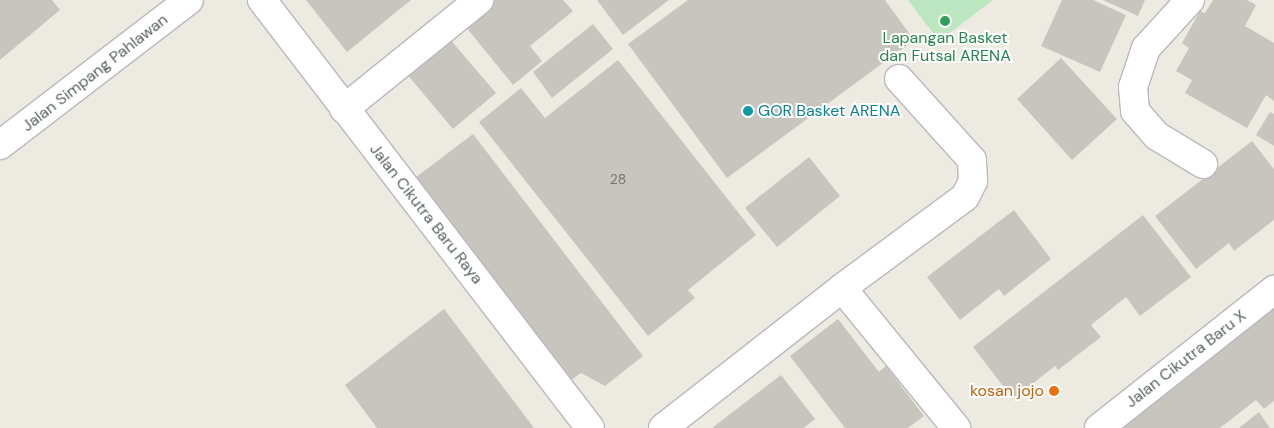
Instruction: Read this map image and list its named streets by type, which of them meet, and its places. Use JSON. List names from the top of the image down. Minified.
{"streets":{"street":["Jalan Simpang Pahlawan","Jalan Cikutra Baru Raya","Jalan Cikutra Baru X"]},"places":["Lapangan Basket dan Futsal ARENA","GOR Basket ARENA","kosan jojo"],"house_numbers":["28"]}
